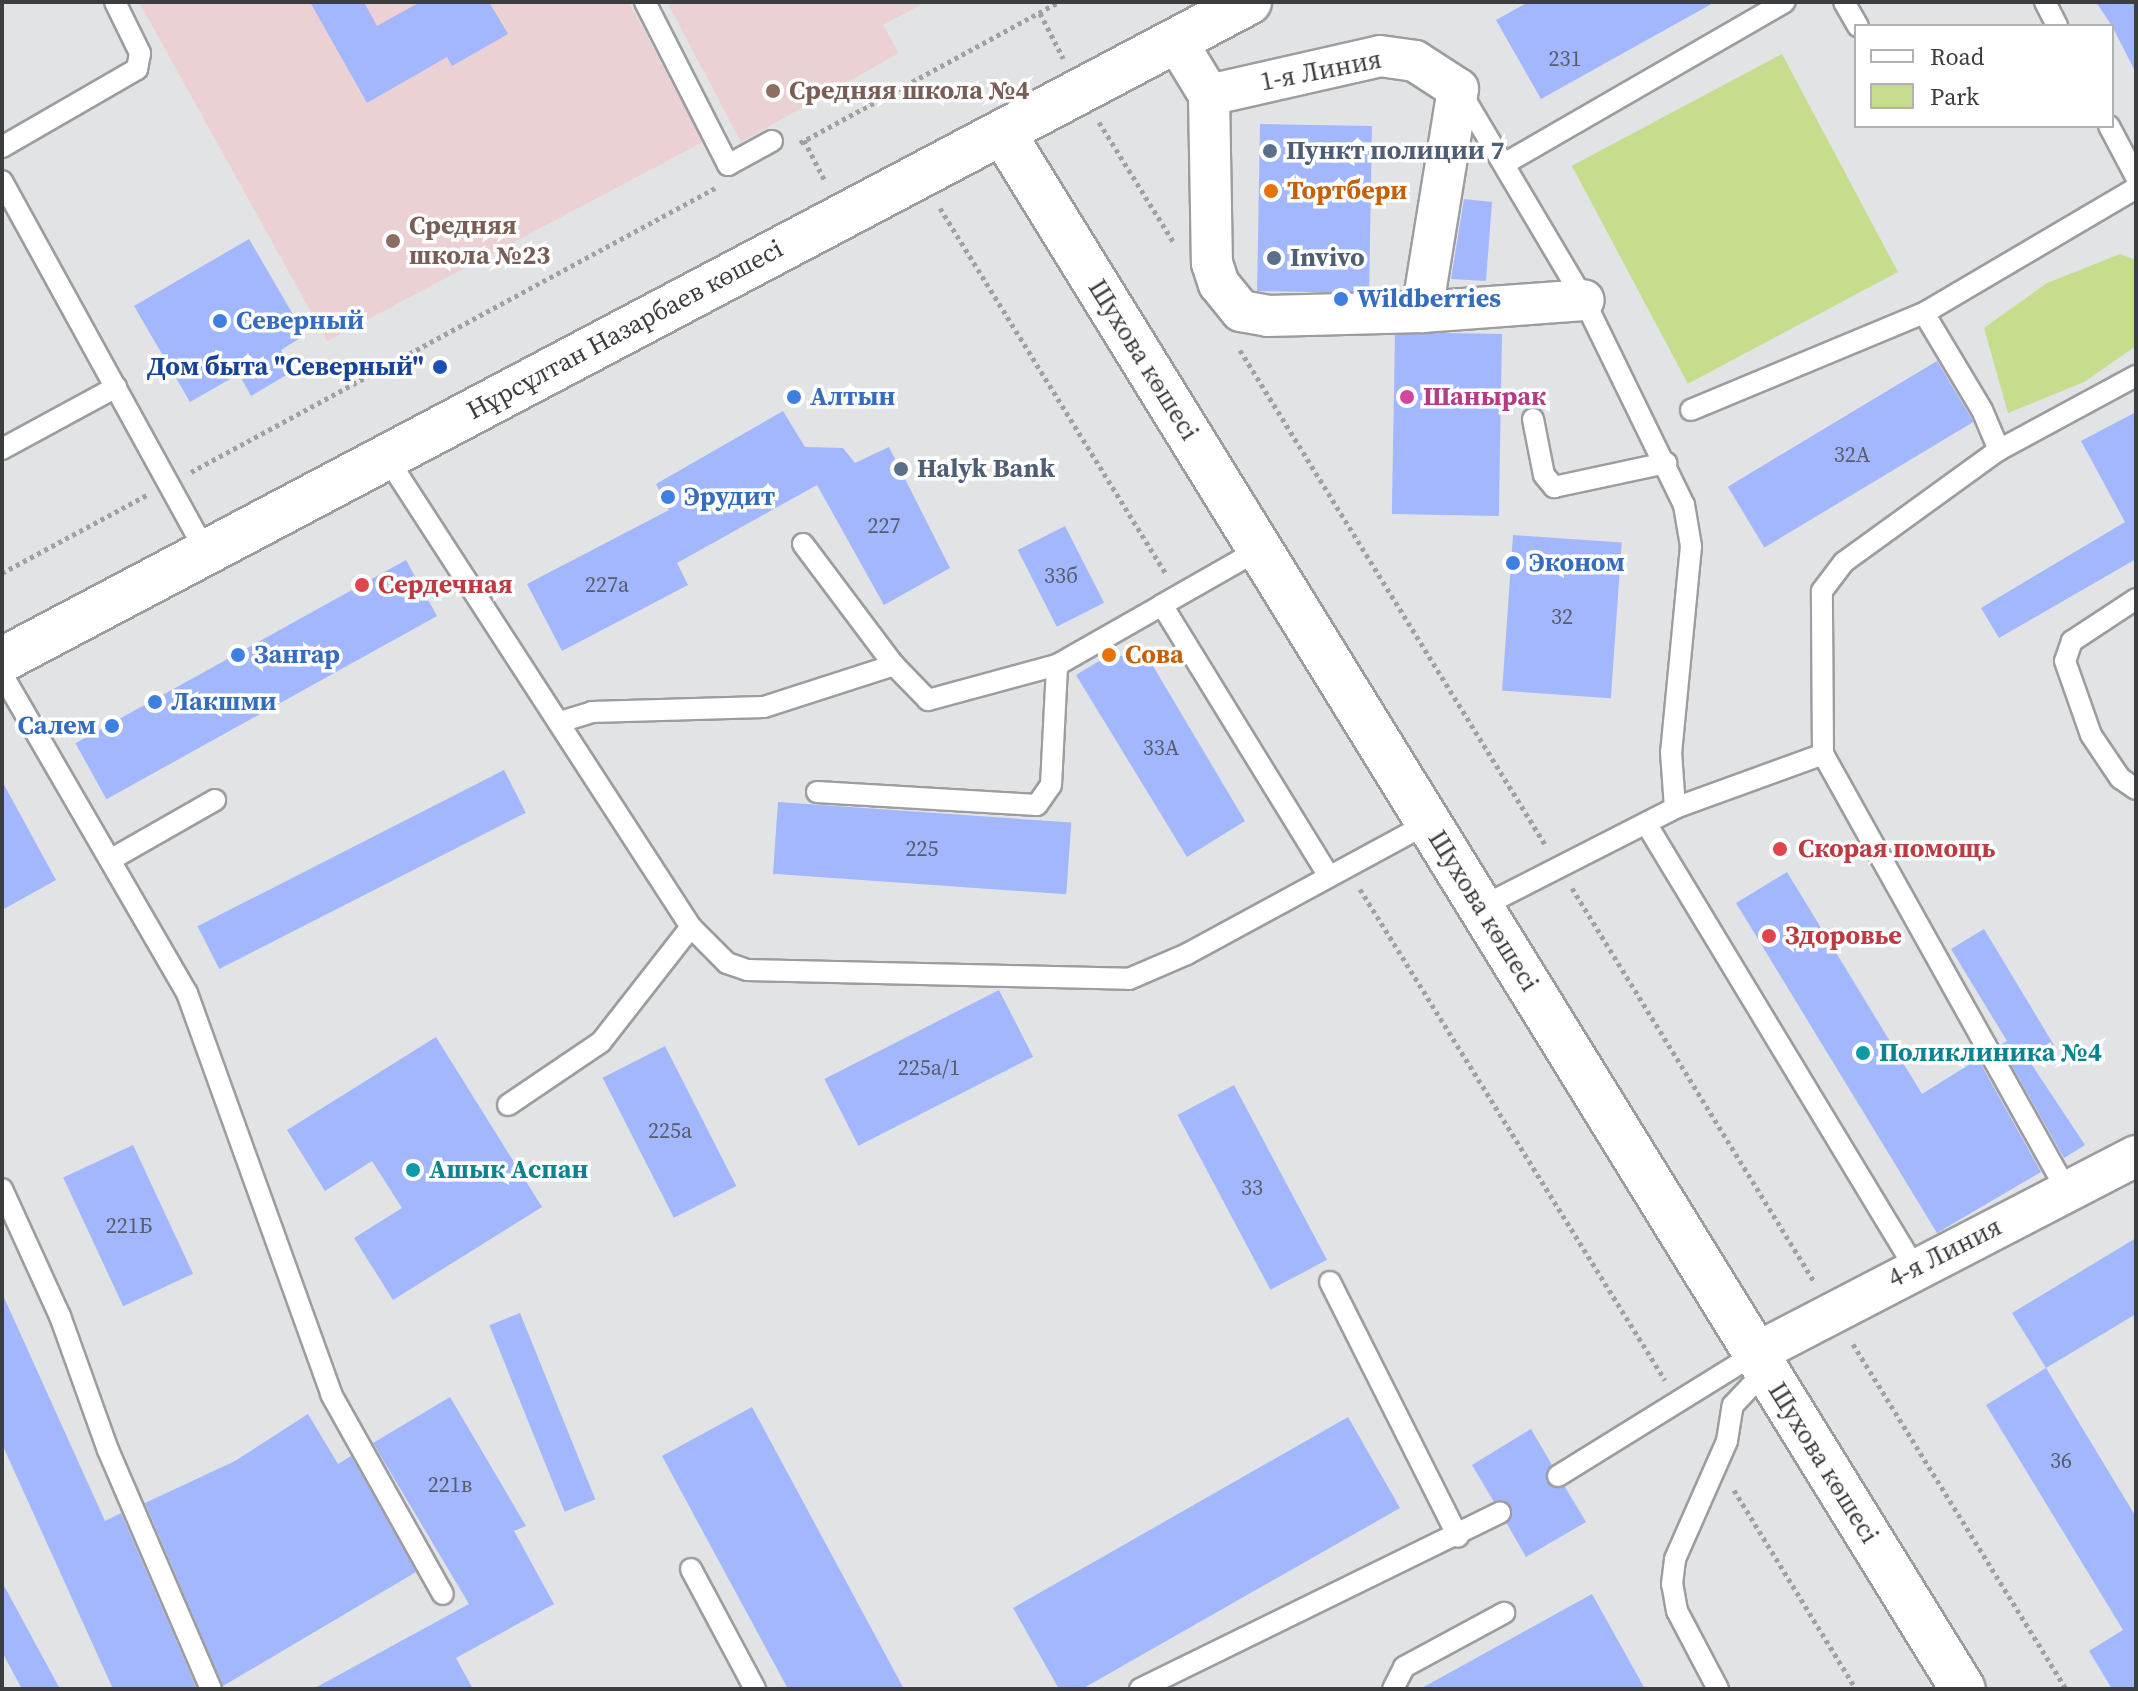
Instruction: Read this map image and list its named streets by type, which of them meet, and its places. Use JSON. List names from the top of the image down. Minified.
{"streets":{"street":["1-я Линия","Нұрсұлтан Назарбаев көшесі","Шухова көшесі","4-я Линия"]},"crossings":[["Нұрсұлтан Назарбаев көшесі","Шухова көшесі"],["Шухова көшесі","4-я Линия"]],"places":["Средняя школа №4","Пункт полиции 7","Тортбери","Средняя школа №23","Invivo","Wildberries","Северный","Дом быта \"Северный\"","Алтын","Шанырак","Halyk Bank","Эрудит","Эконом","Сердечная","Зангар","Сова","Лакшми","Салем","Скорая помощь","Здоровье","Поликлиника №4","Ашык Аспан"],"house_numbers":["231","32А","227","33б","227а","32","33А","225","225а/1","225а","33","221Б","36","221в"],"legend":["Road","Park"]}
